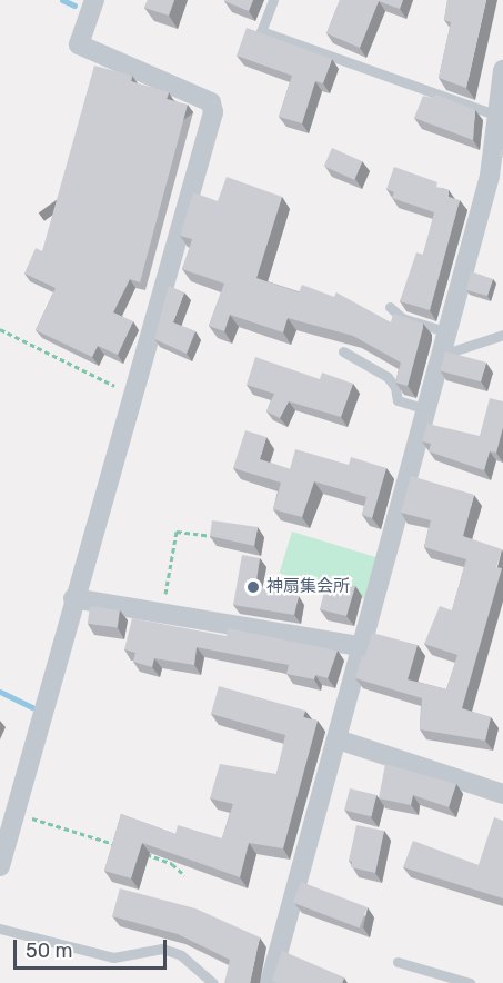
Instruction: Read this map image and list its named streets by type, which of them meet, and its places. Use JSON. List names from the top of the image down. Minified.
{"places":["神扇集会所"],"scale_bar":"50 m"}
